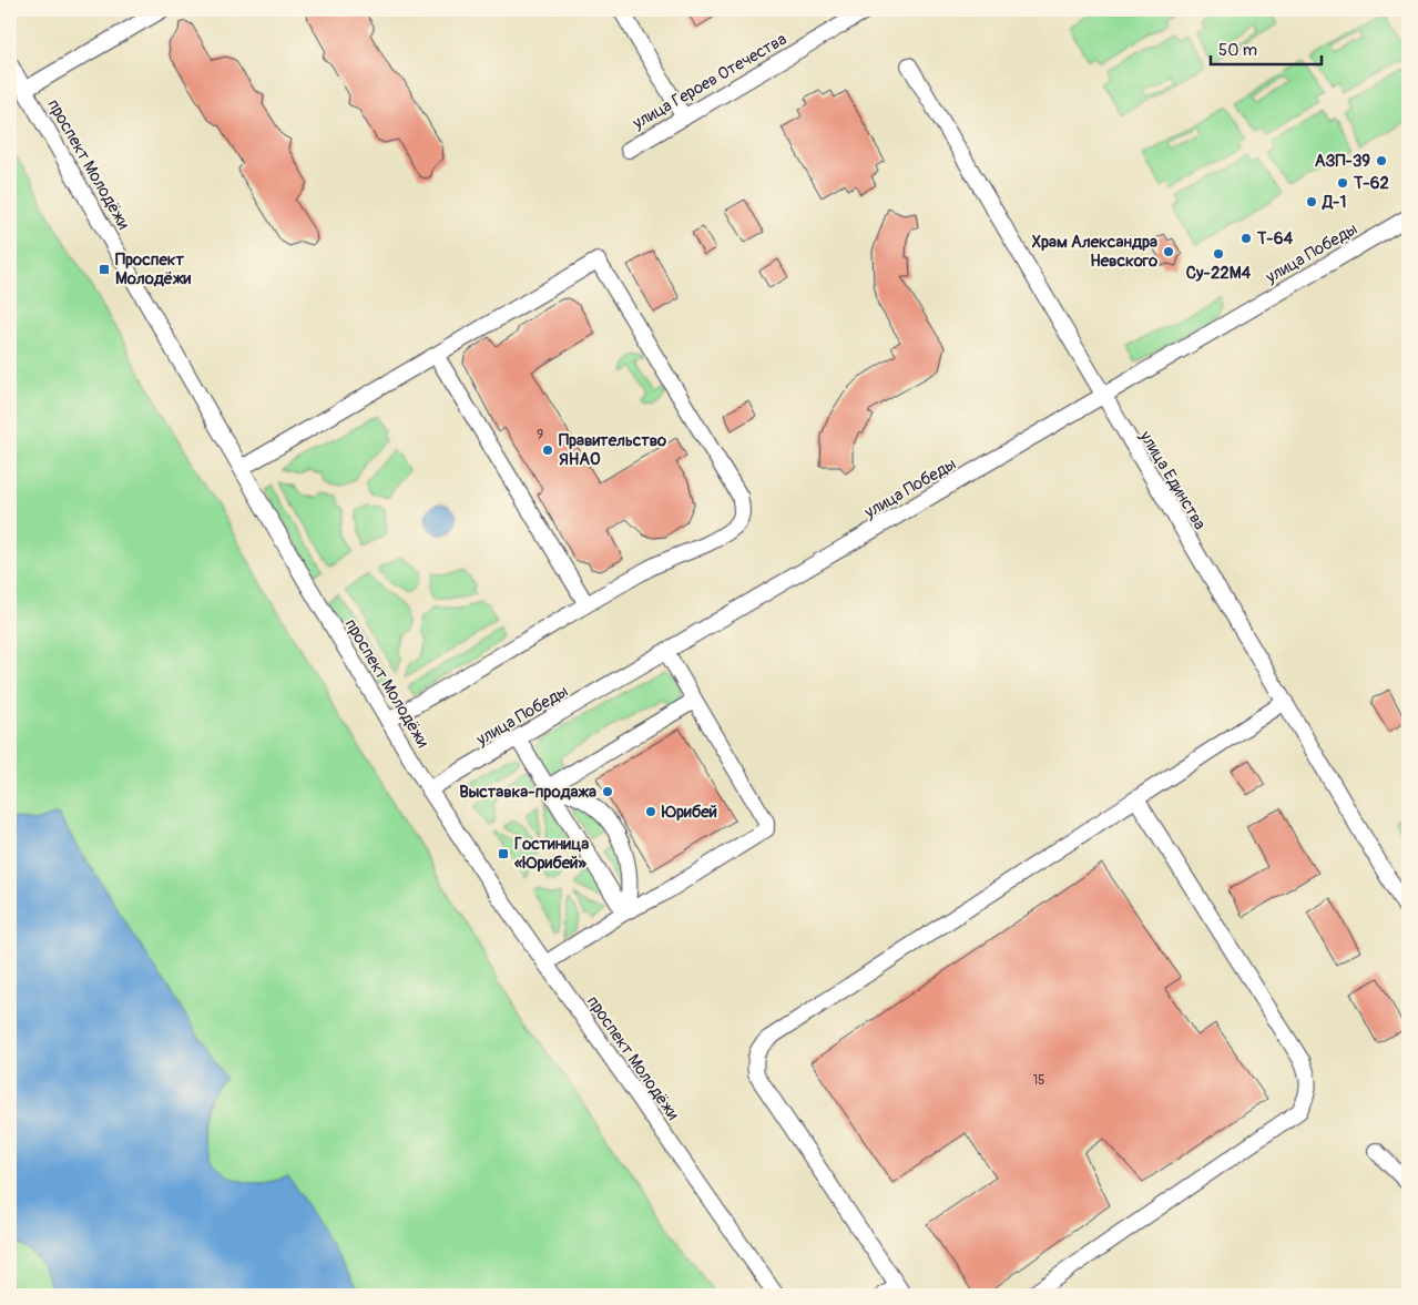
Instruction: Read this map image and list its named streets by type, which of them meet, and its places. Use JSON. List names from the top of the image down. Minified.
{"streets":{"street":["улица Героев Отечества","проспект Молодёжи","улица Победы","улица Единства"]},"crossings":[["проспект Молодёжи","улица Победы"],["улица Победы","улица Единства"]],"places":{"other":["АЗП-39","Т-62","Д-1","Т-64","Храм Александра Невского","Су-22М4","Правительство ЯНАО","Выставка-продажа","Юрибей"],"transit":["Проспект Молодёжи","Гостиница «Юрибей»"]},"house_numbers":["9","15"],"scale_bar":"50 m"}
